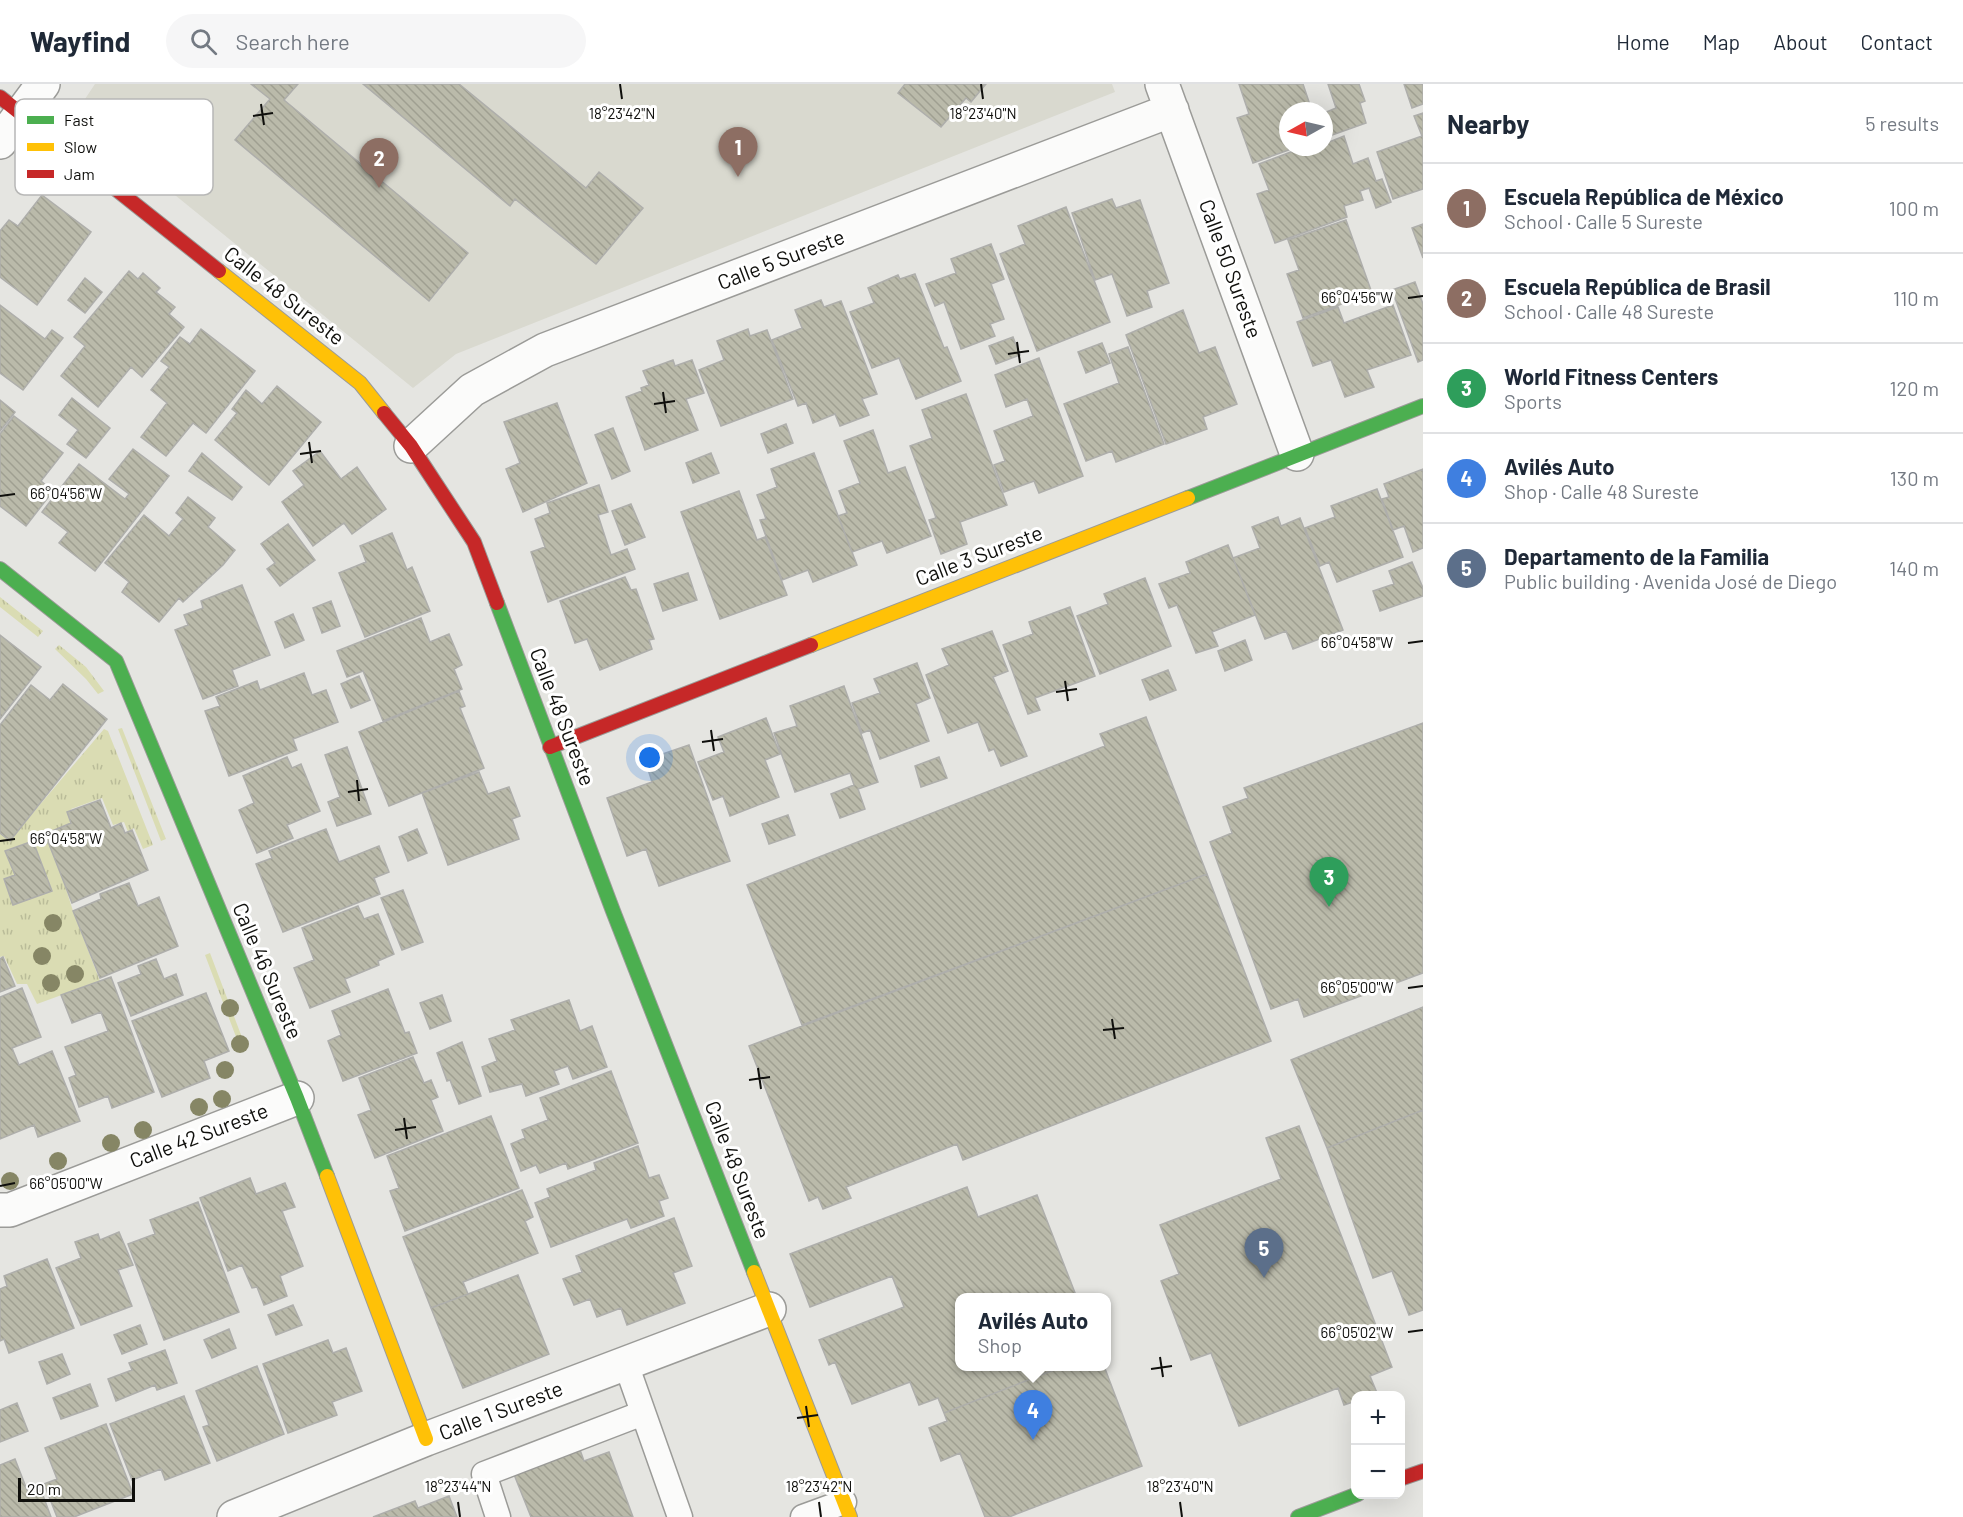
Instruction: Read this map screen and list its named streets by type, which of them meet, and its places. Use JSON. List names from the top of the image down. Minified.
{"streets":{"street":["Calle 5 Sureste","Calle 50 Sureste","Calle 48 Sureste","Calle 3 Sureste","Calle 46 Sureste","Calle 42 Sureste","Calle 1 Sureste"]},"crossings":[["Calle 5 Sureste","Calle 50 Sureste"],["Calle 5 Sureste","Calle 48 Sureste"],["Calle 50 Sureste","Calle 3 Sureste"],["Calle 48 Sureste","Calle 3 Sureste"],["Calle 48 Sureste","Calle 1 Sureste"],["Calle 46 Sureste","Calle 42 Sureste"],["Calle 46 Sureste","Calle 1 Sureste"]],"legend":["Fast","Slow","Jam"],"scale_bar":"20 m","north":"left","page":{"header":"Wayfind","search":"Search here","nav":["Home","Map","About","Contact"],"heading":["Nearby","5 results"],"pins":["1","2","3","5","4"],"list":[{"mark":"1","name":"Escuela República de México","note":"School · Calle 5 Sureste","value":"100 m"},{"mark":"2","name":"Escuela República de Brasil","note":"School · Calle 48 Sureste","value":"110 m"},{"mark":"3","name":"World Fitness Centers","note":"Sports","value":"120 m"},{"mark":"4","name":"Avilés Auto","note":"Shop · Calle 48 Sureste","value":"130 m"},{"mark":"5","name":"Departamento de la Familia","note":"Public building · Avenida José de Diego","value":"140 m"}],"popup":["Avilés Auto","Shop"],"map_buttons":["+","−"],"scale":"20 m"},"coordinates":["18°23'42\"N","18°23'40\"N","66°04'56\"W","66°04'58\"W","66°05'00\"W","66°05'02\"W","18°23'44\"N"]}
